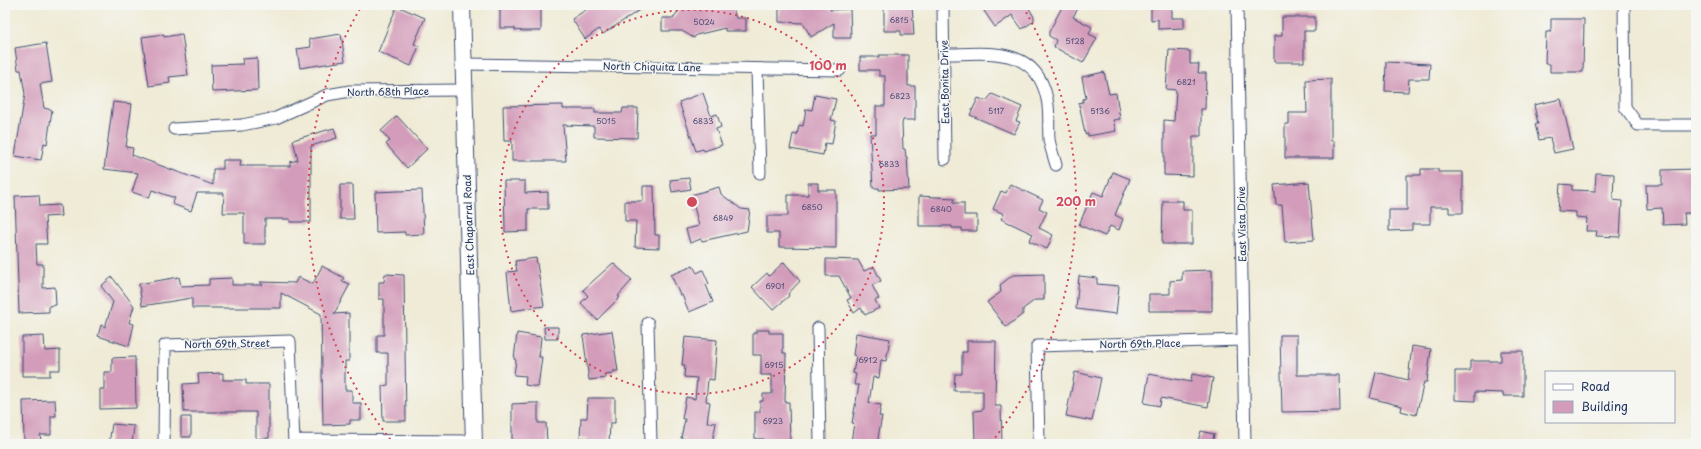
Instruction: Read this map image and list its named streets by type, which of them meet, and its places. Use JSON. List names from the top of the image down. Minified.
{"streets":{"main road":["East Chaparral Road"],"street":["North Chiquita Lane","East Bonita Drive","North 68th Place","East Vista Drive","North 69th Street","North 69th Place"]},"crossings":[["North Chiquita Lane","East Chaparral Road"],["North 68th Place","East Chaparral Road"],["East Vista Drive","North 69th Place"]],"house_numbers":["6815","5024","5128","6821","6823","5117","5136","5015","6833","6833","6850","6840","6849","6901","6912","6915","6923"],"legend":["Road","Building"],"rings":["100 m","200 m"]}
